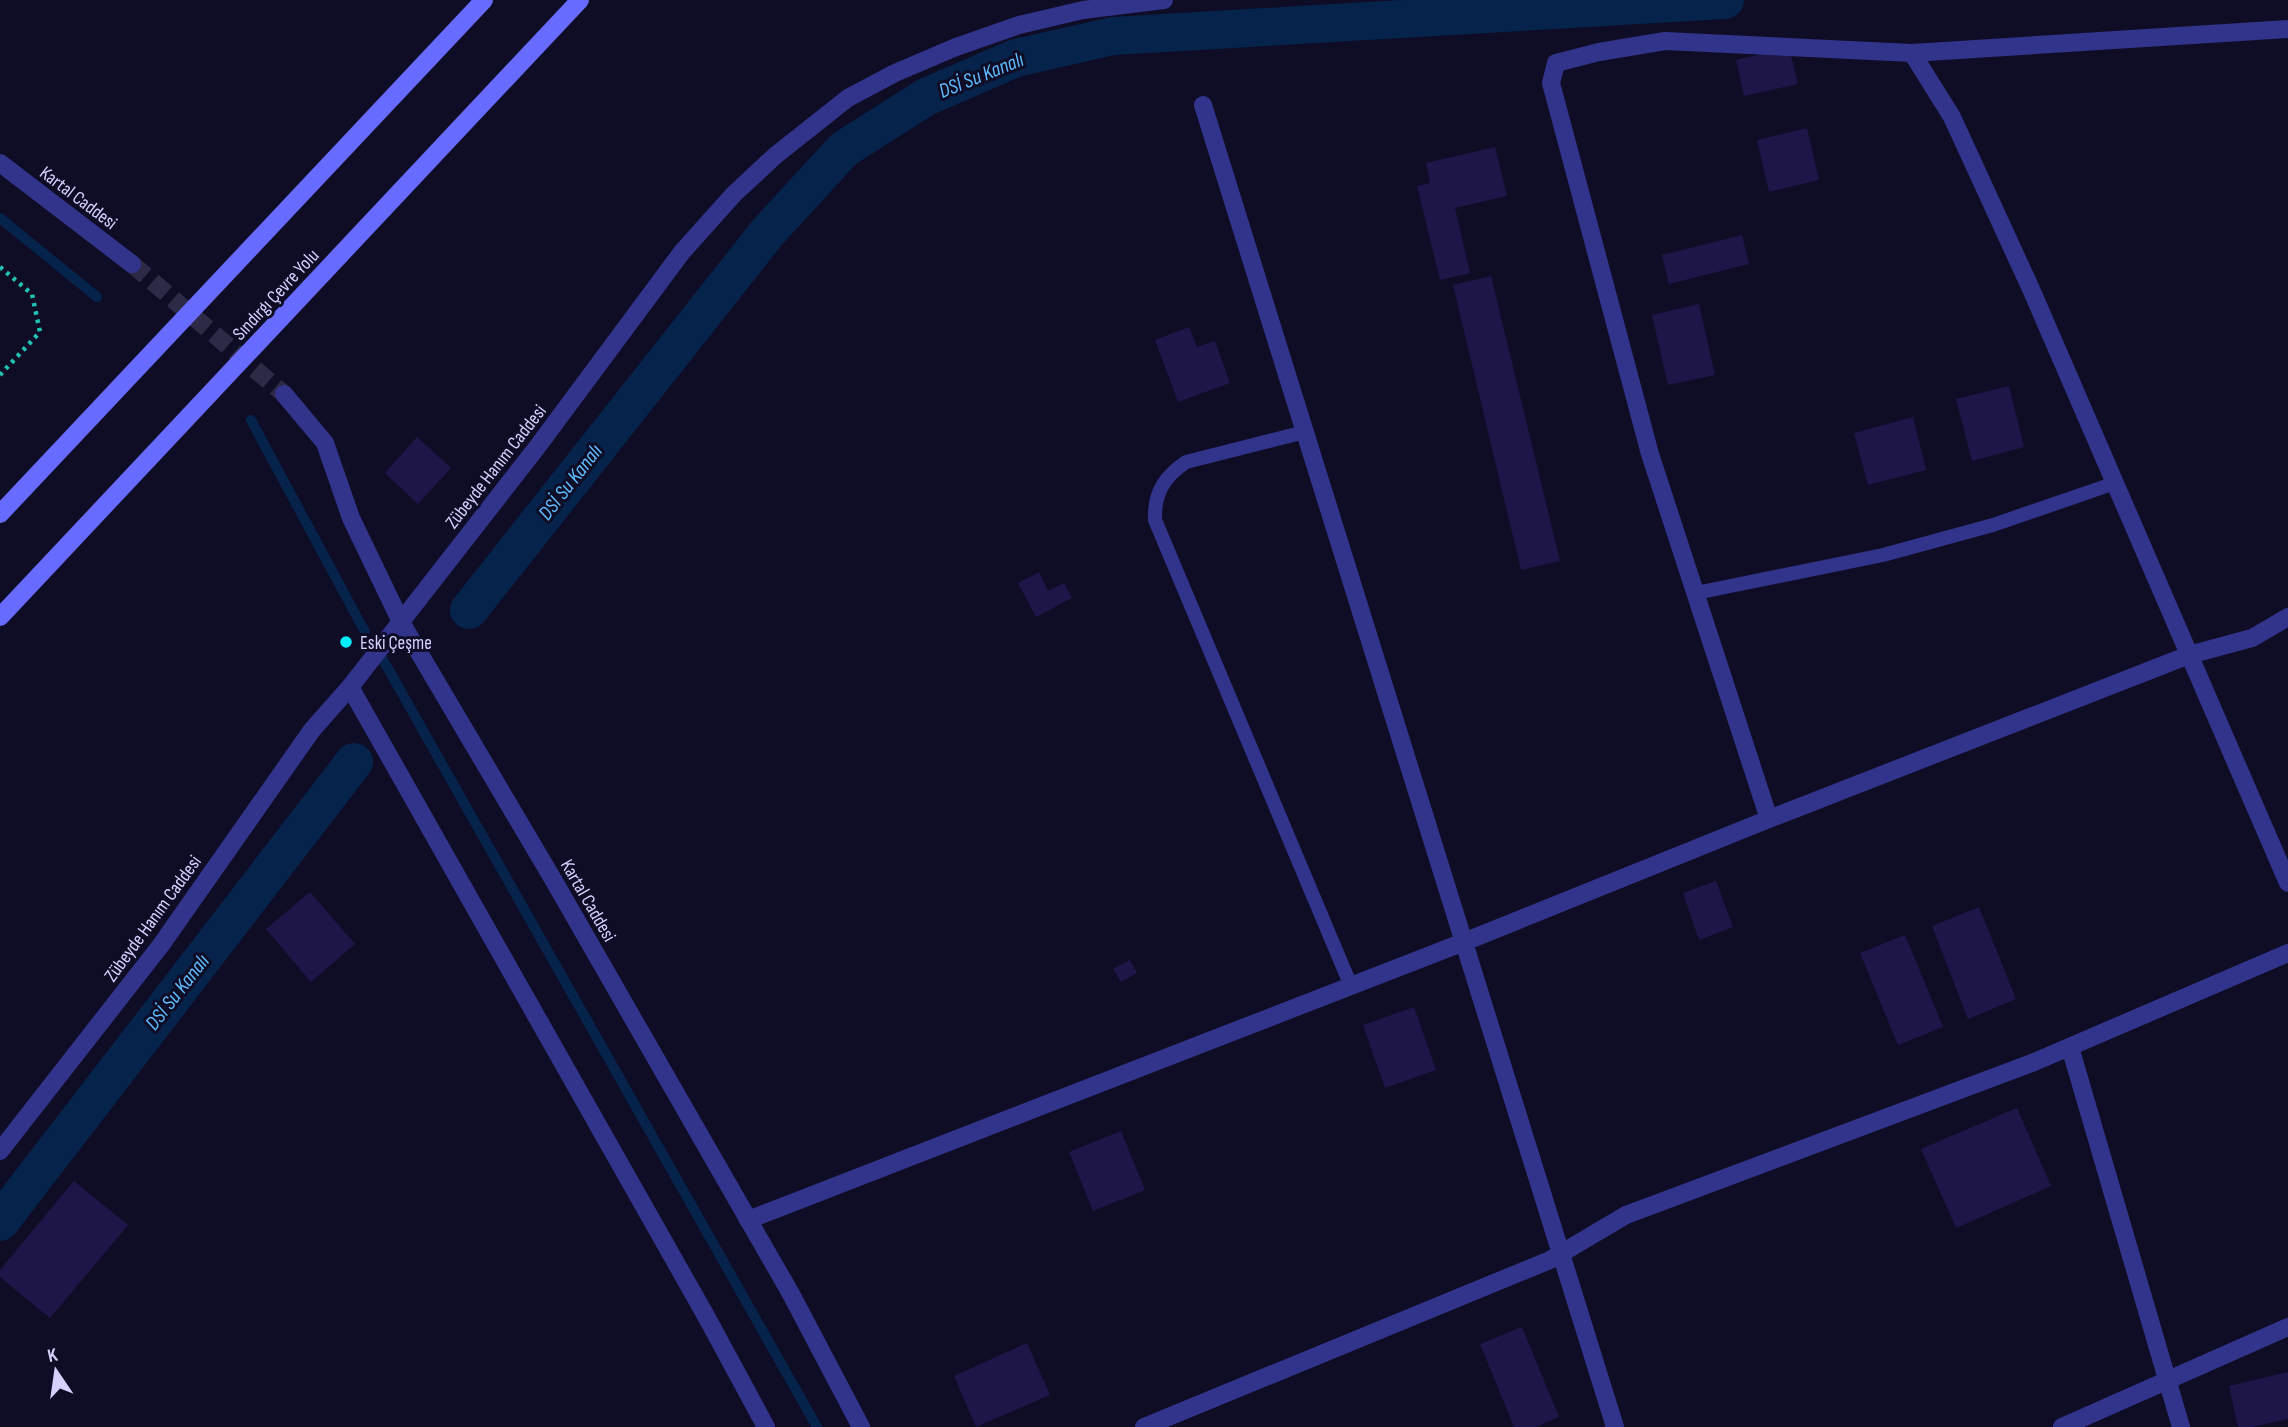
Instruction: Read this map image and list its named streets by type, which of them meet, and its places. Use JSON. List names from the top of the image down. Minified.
{"streets":{"main road":["Sındırgı Çevre Yolu"],"street":["Kartal Caddesi","Zübeyde Hanım Caddesi"]},"crossings":[["Kartal Caddesi","Zübeyde Hanım Caddesi"]],"water":["DSİ Su Kanalı"],"places":["Eski Çeşme"],"north":"top"}
